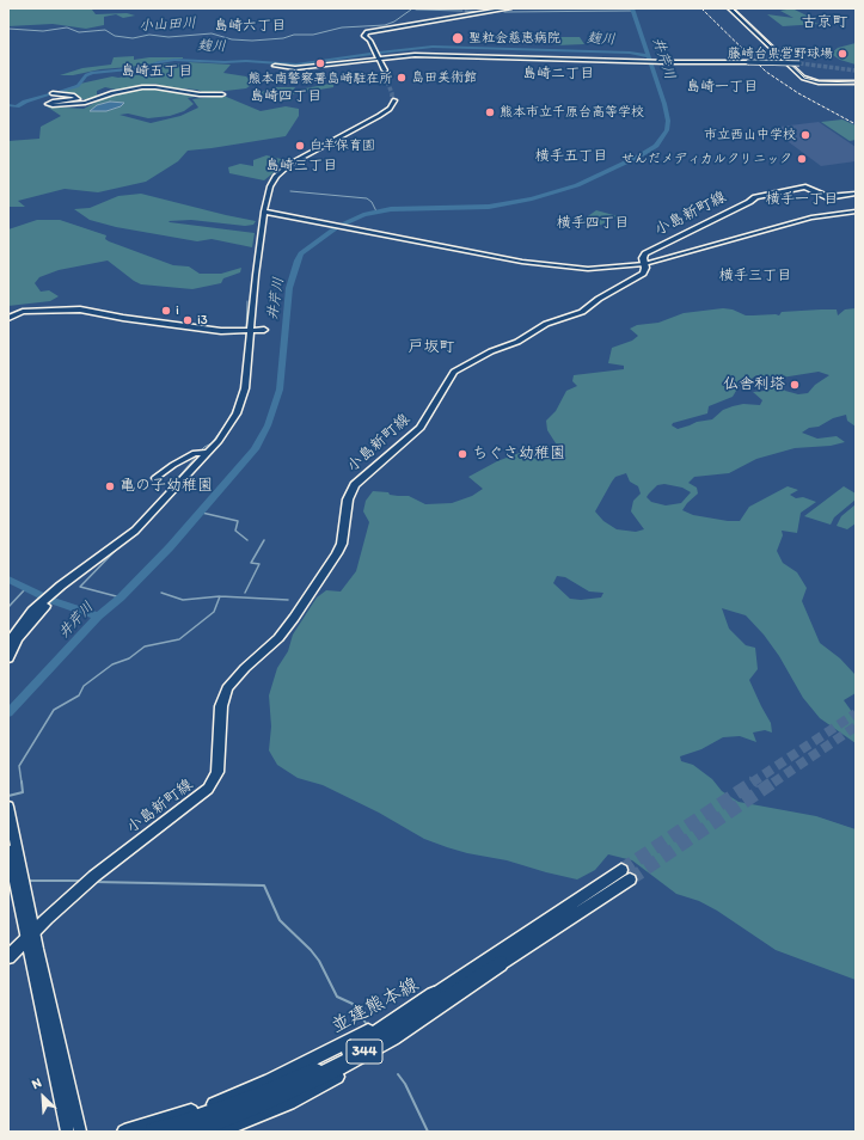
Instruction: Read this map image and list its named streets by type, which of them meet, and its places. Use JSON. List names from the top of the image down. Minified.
{"streets":{"highway":["344"],"main road":["小島新町線","並建熊本線"]},"crossings":[["並建熊本線","344"]],"districts":["古京町","島崎六丁目","島崎五丁目","島崎二丁目","島崎一丁目","島崎四丁目","横手五丁目","島崎三丁目","横手一丁目","横手四丁目","横手三丁目","戸坂町"],"water":["小山田川","麹川","井芹川"],"places":["聖粒会慈恵病院","藤崎台県営野球場","熊本南警察署島崎駐在所","島田美術館","熊本市立千原台高等学校","市立西山中学校","白羊保育園","せんだメディカルクリニック","i","i3","仏舎利塔","ちぐさ幼稚園","亀の子幼稚園"],"north":"top left"}
